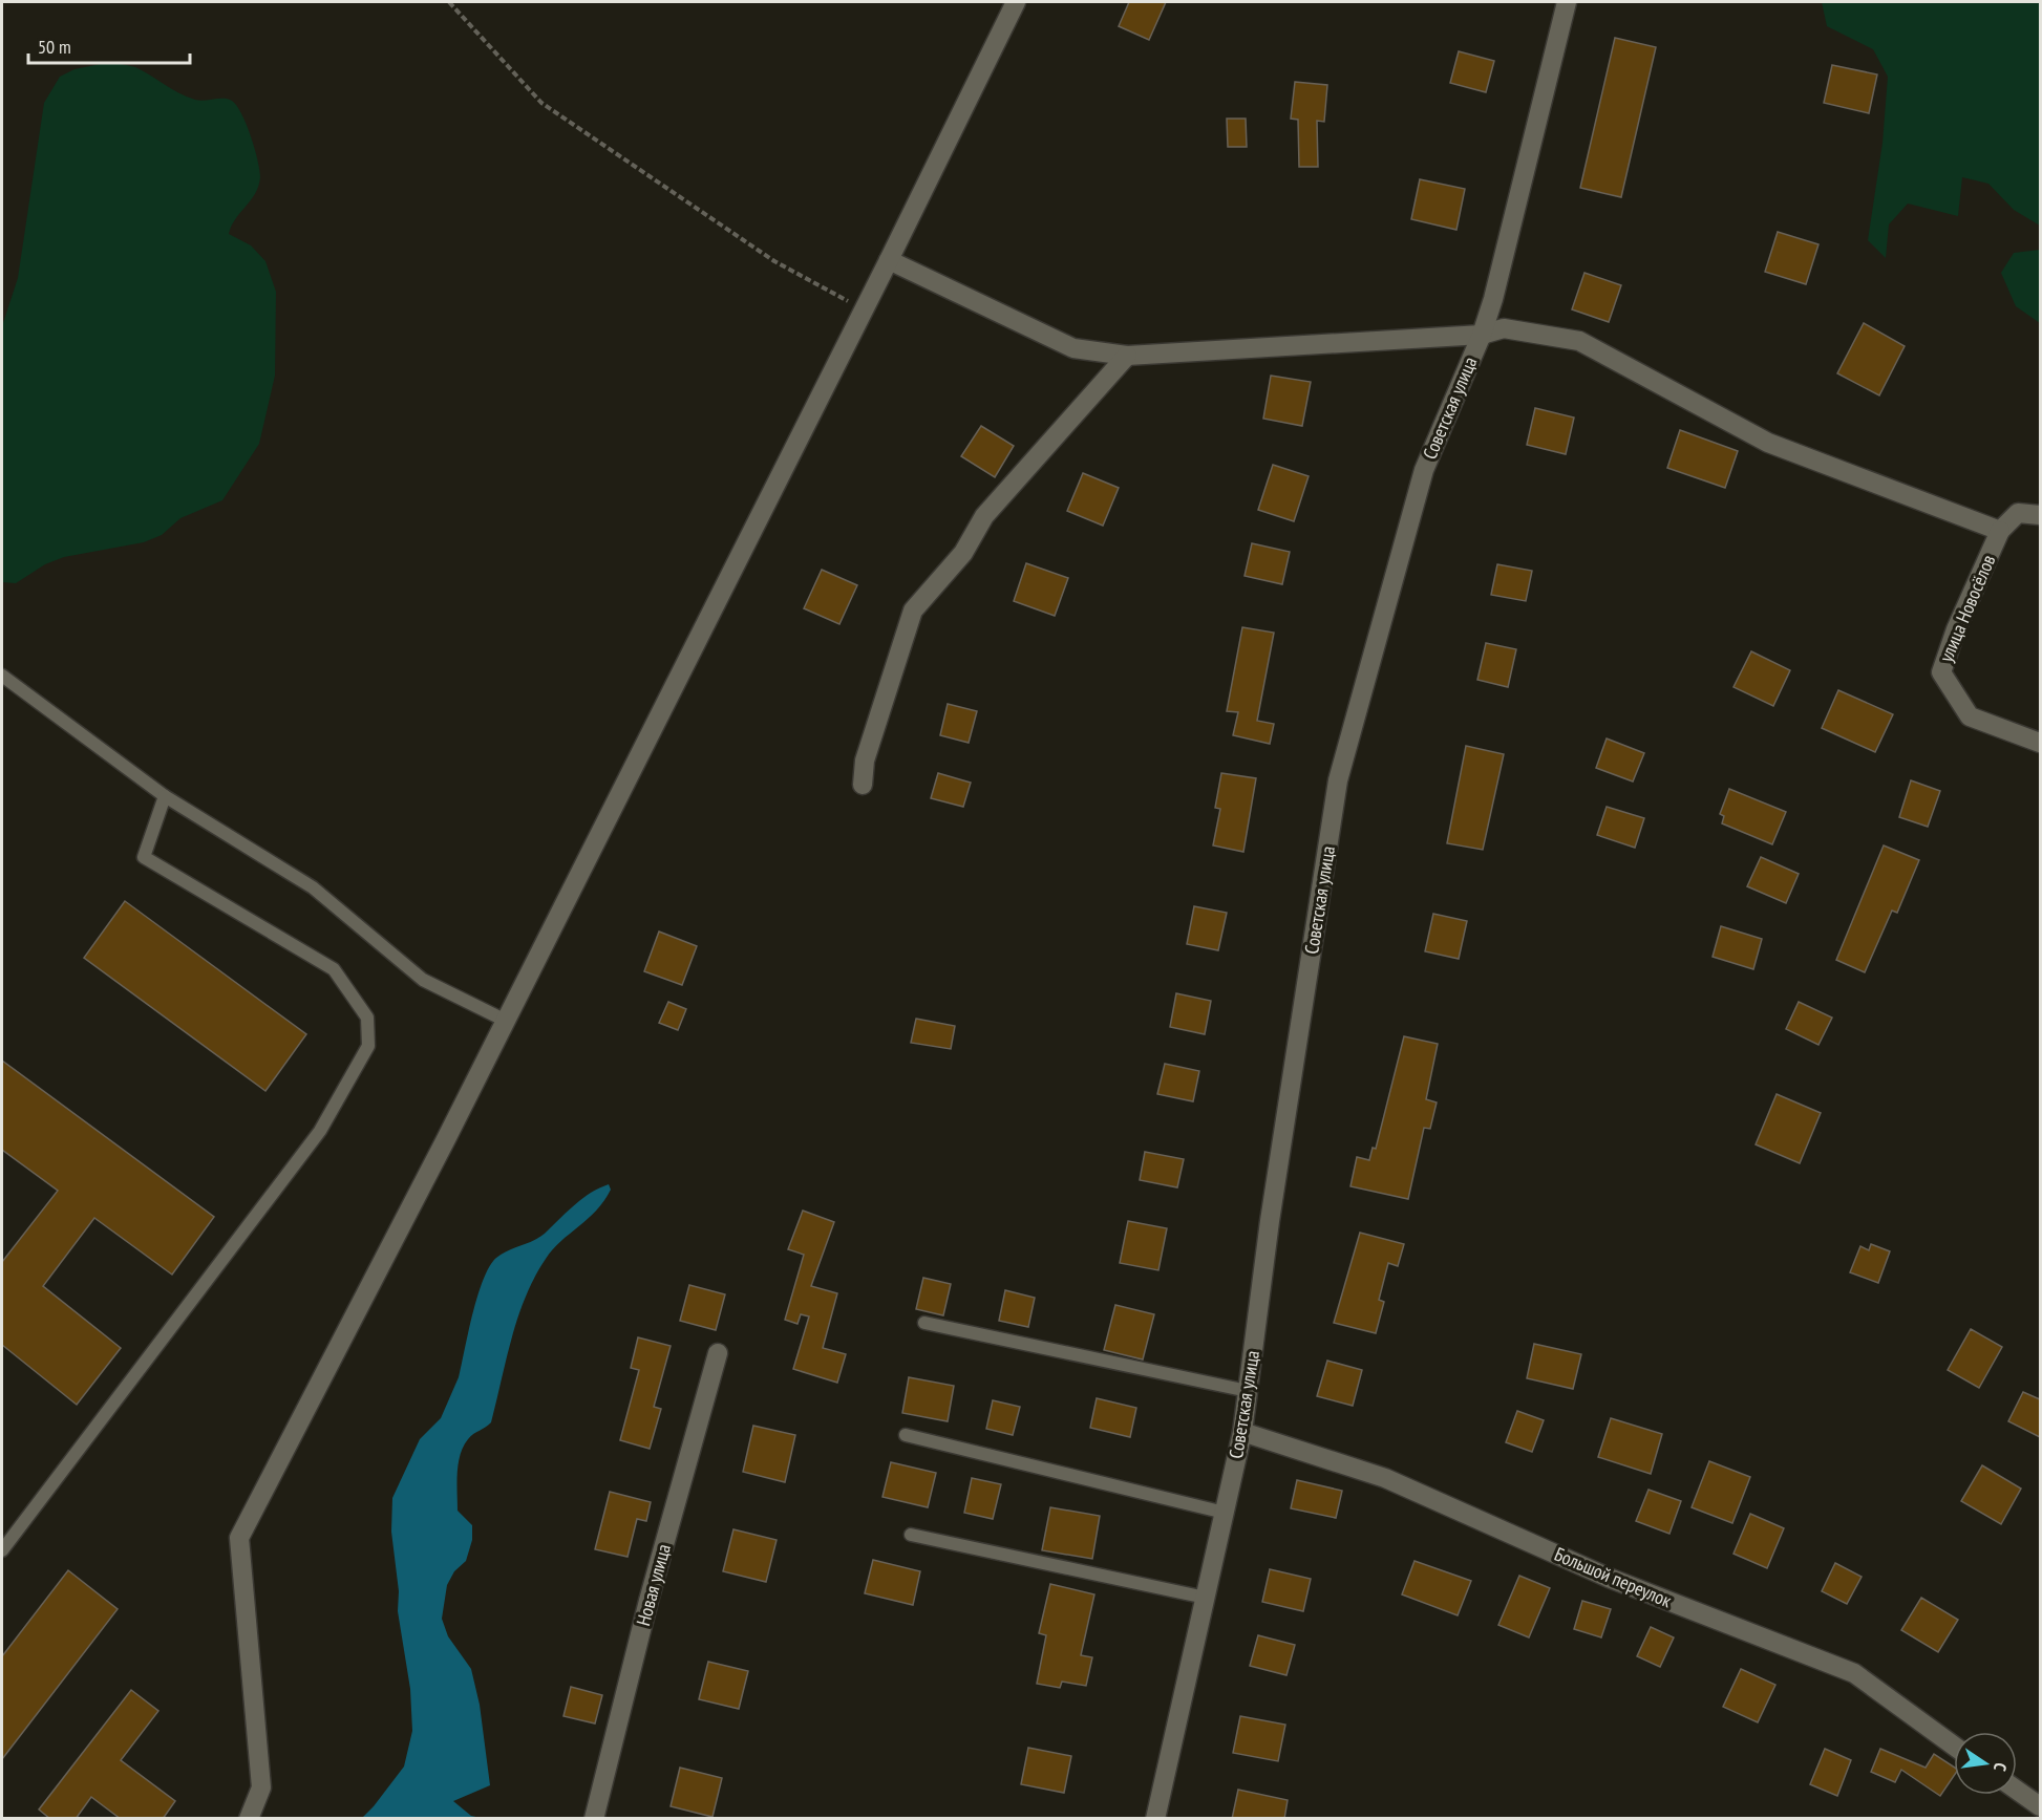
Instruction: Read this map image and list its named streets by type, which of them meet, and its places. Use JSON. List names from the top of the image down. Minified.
{"streets":{"street":["Советская улица","улица Новосёлов","Большой переулок","Новая улица"]},"crossings":[["Советская улица","Большой переулок"]],"scale_bar":"50 m","north":"right"}
